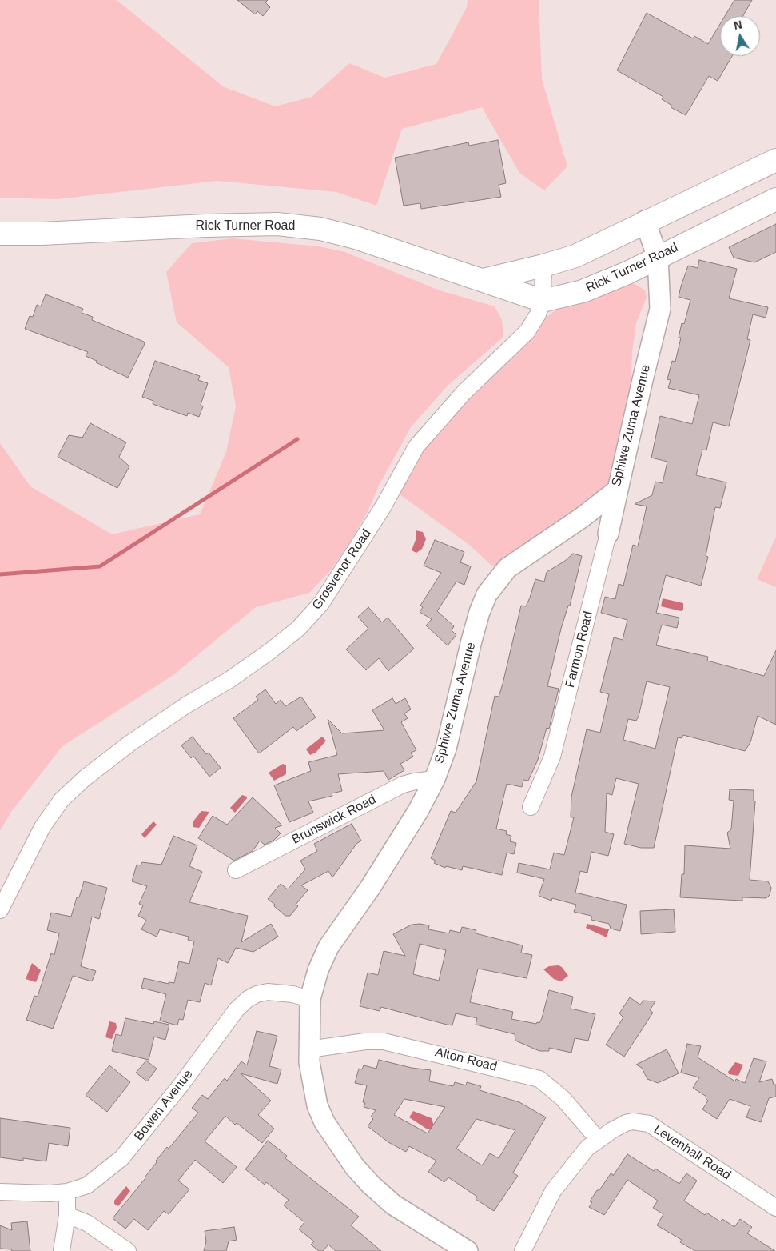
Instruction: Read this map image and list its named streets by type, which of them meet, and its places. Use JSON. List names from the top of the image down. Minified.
{"streets":{"main road":["Rick Turner Road"],"street":["Sphiwe Zuma Avenue","Grosvenor Road","Farmon Road","Brunswick Road","Alton Road","Bowen Avenue","Levenhall Road"]},"crossings":[["Rick Turner Road","Sphiwe Zuma Avenue"],["Rick Turner Road","Grosvenor Road"],["Sphiwe Zuma Avenue","Farmon Road"],["Sphiwe Zuma Avenue","Brunswick Road"],["Sphiwe Zuma Avenue","Alton Road"],["Sphiwe Zuma Avenue","Bowen Avenue"],["Alton Road","Levenhall Road"]],"north":"top"}
